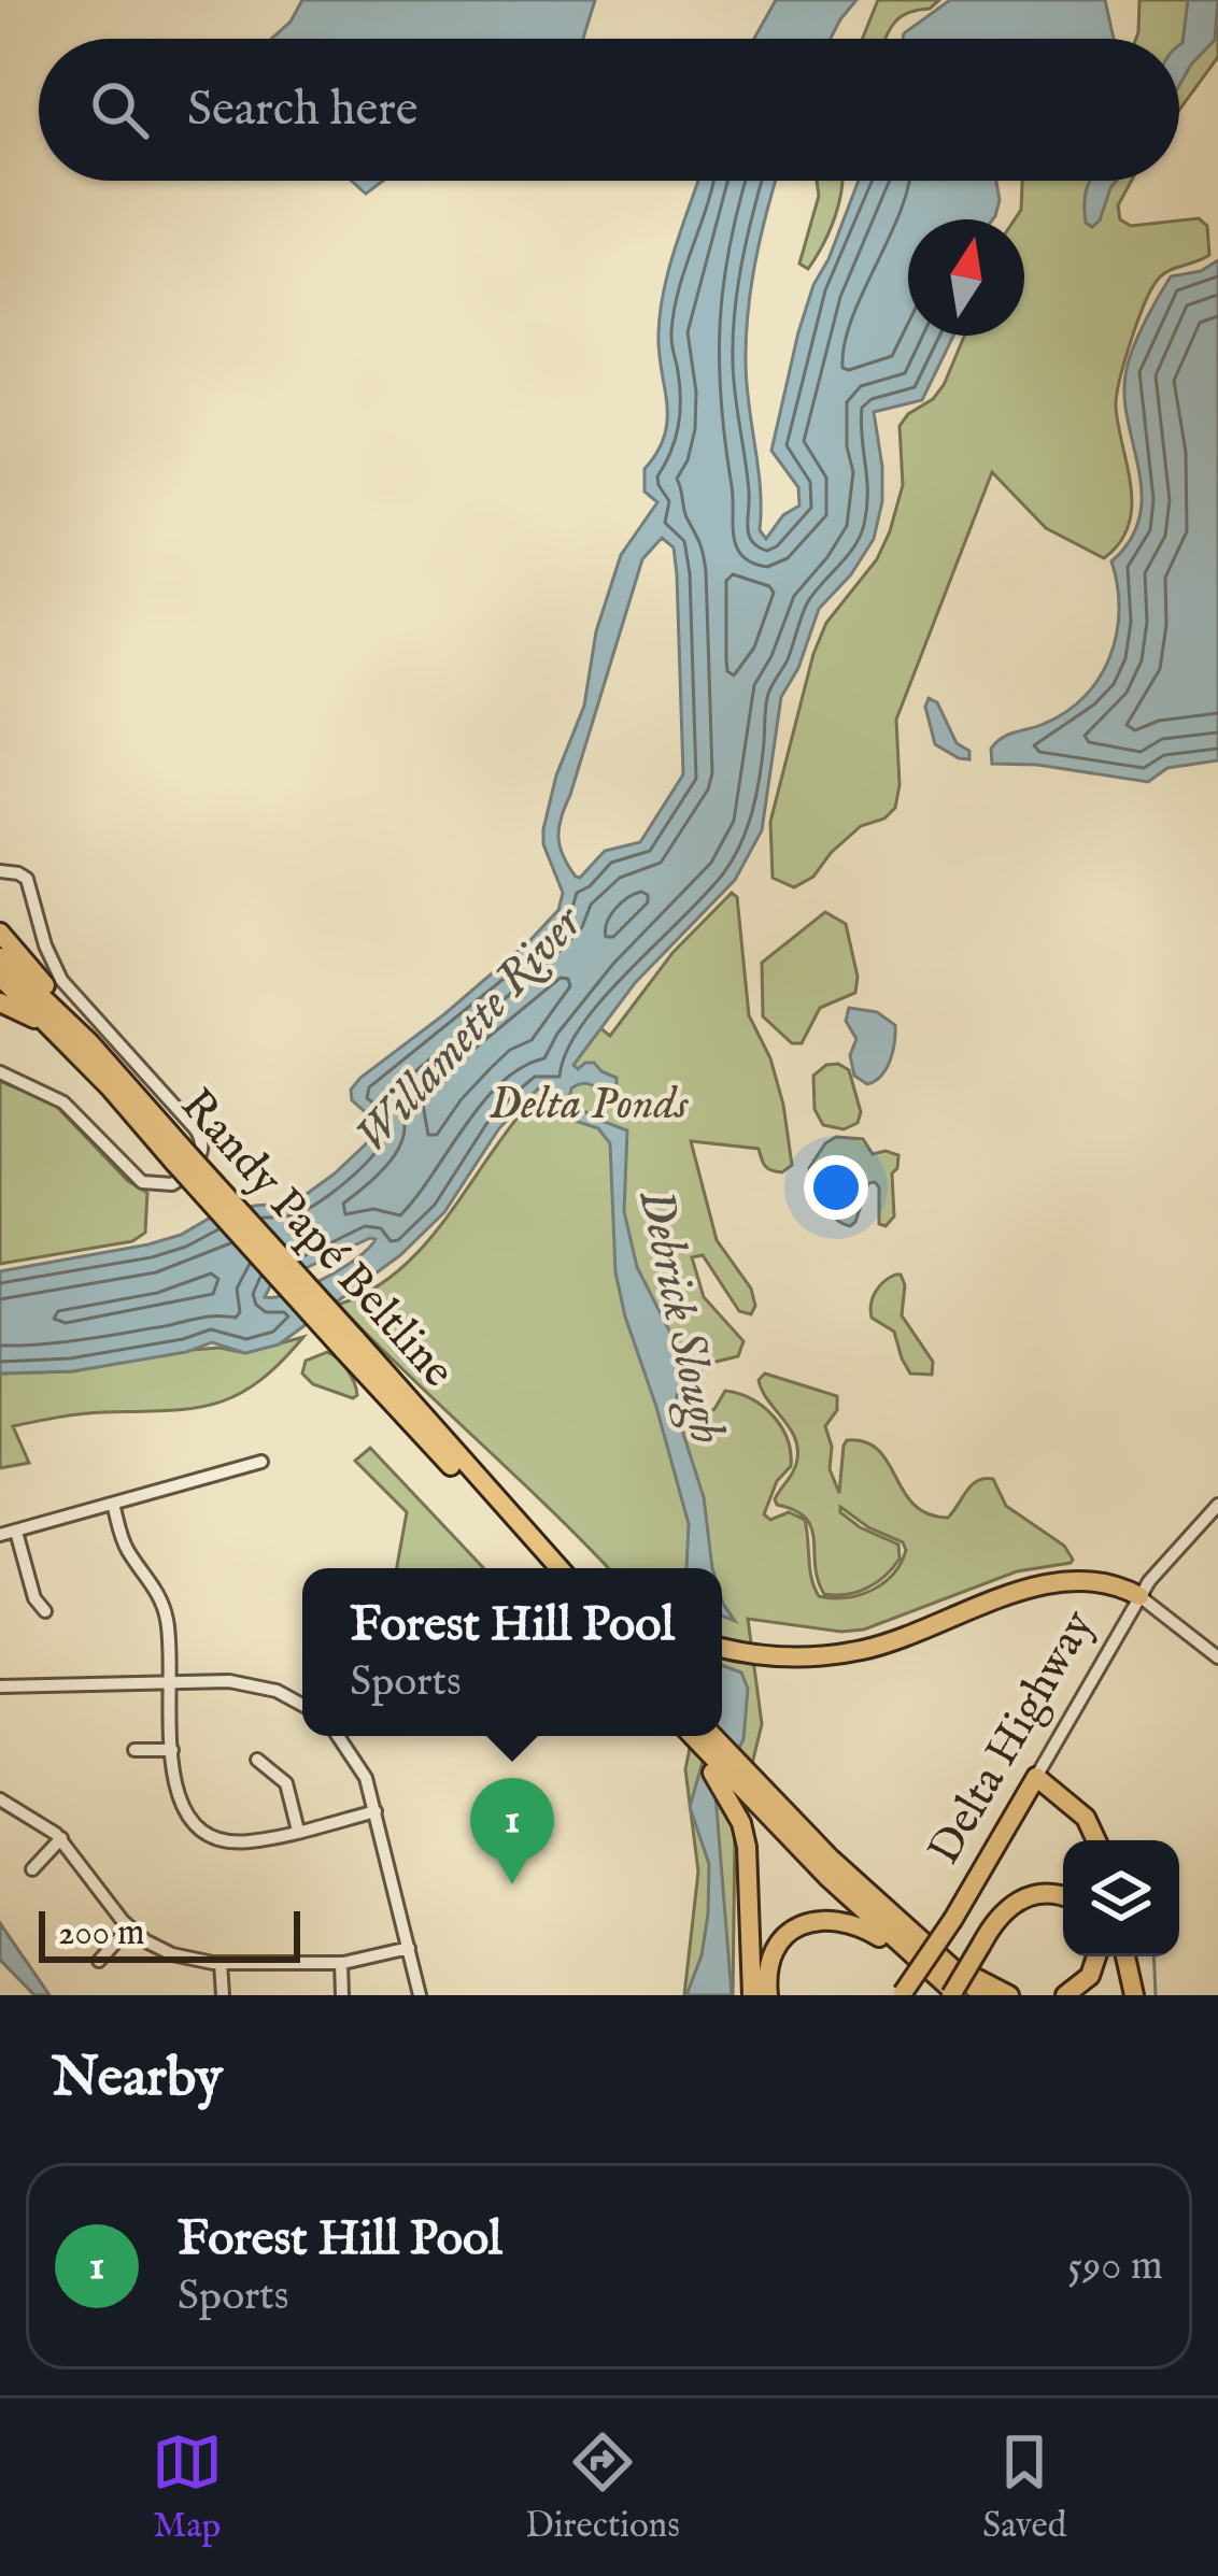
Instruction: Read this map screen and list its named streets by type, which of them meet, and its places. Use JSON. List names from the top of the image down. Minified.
{"streets":{"highway":["Randy Papé Beltline","Delta Highway"]},"water":["Willamette River","Debrick Slough"],"parks":["Delta Ponds"],"scale_bar":"200 m","north":"top","page":{"search":"Search here","popup":["Forest Hill Pool","Sports"],"pins":"1","scale":"200 m","heading":"Nearby","list":[{"mark":"1","name":"Forest Hill Pool","note":"Sports","value":"590 m"}],"nav":["Map","Directions","Saved"]}}
